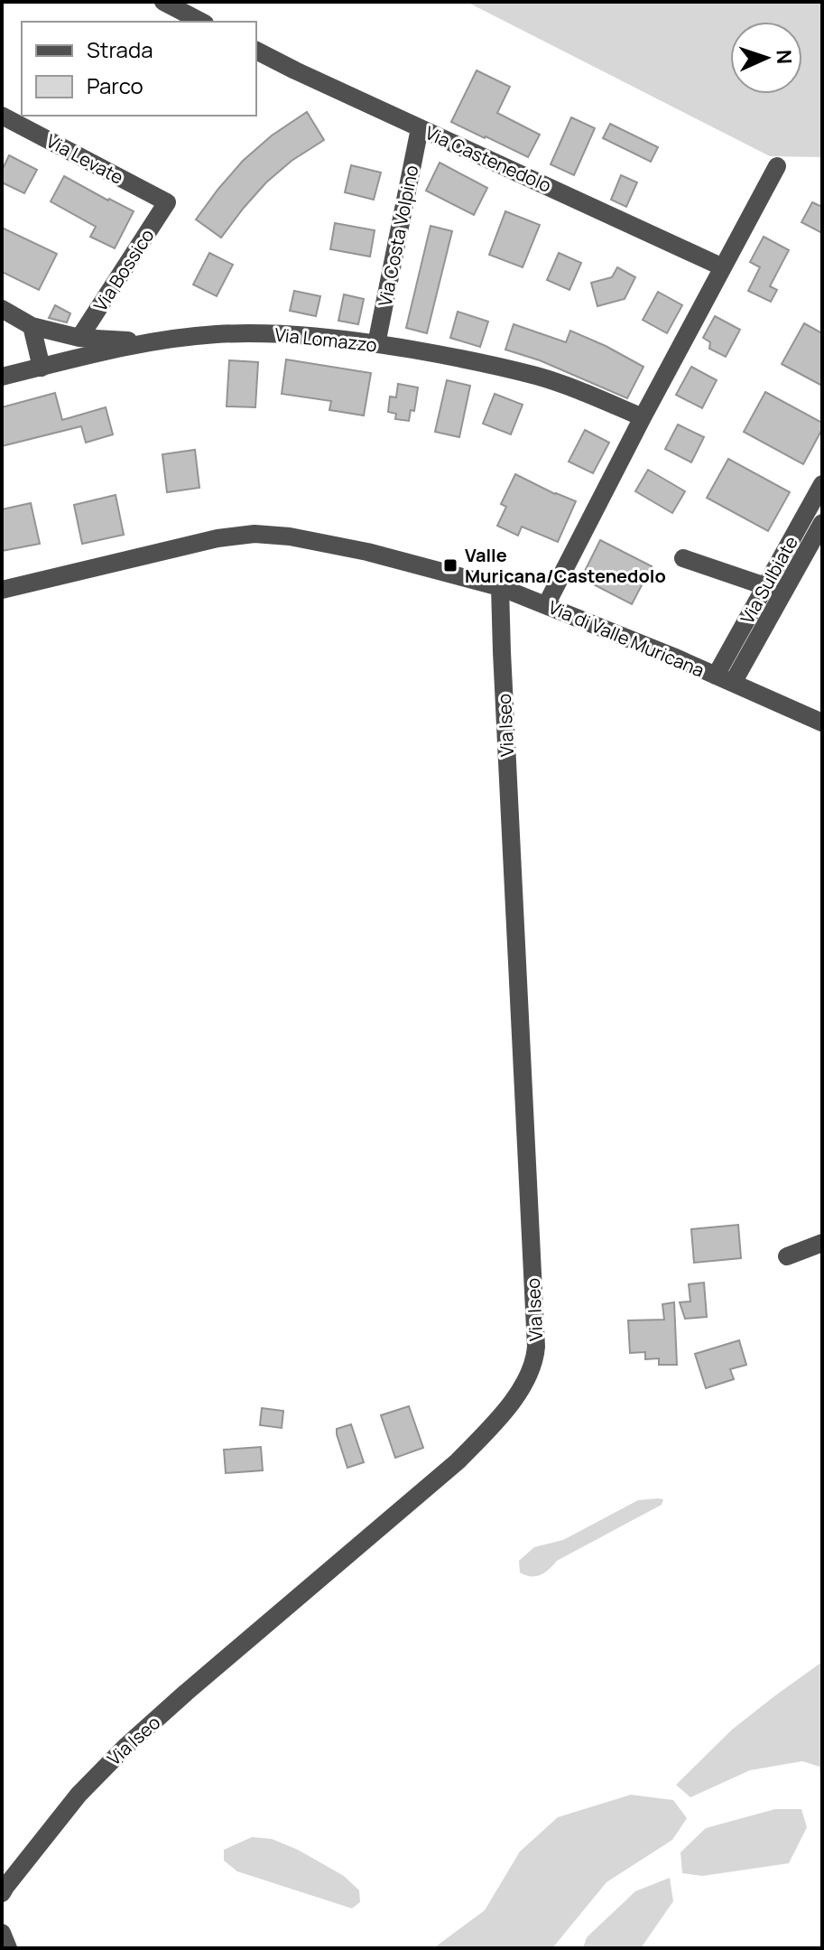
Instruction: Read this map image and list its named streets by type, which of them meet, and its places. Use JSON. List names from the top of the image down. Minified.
{"streets":{"street":["Via Levate","Via Castenedolo","Via Costa Volpino","Via Bossico","Via Lomazzo","Via Sulbiate","Via di Valle Muricana","Via Iseo"]},"crossings":[["Via Levate","Via Bossico"],["Via Castenedolo","Via Costa Volpino"],["Via Costa Volpino","Via Lomazzo"],["Via Sulbiate","Via di Valle Muricana"],["Via di Valle Muricana","Via Iseo"]],"places":{"transit":["Valle Muricana/Castenedolo"]},"legend":["Strada","Parco"],"north":"right"}
